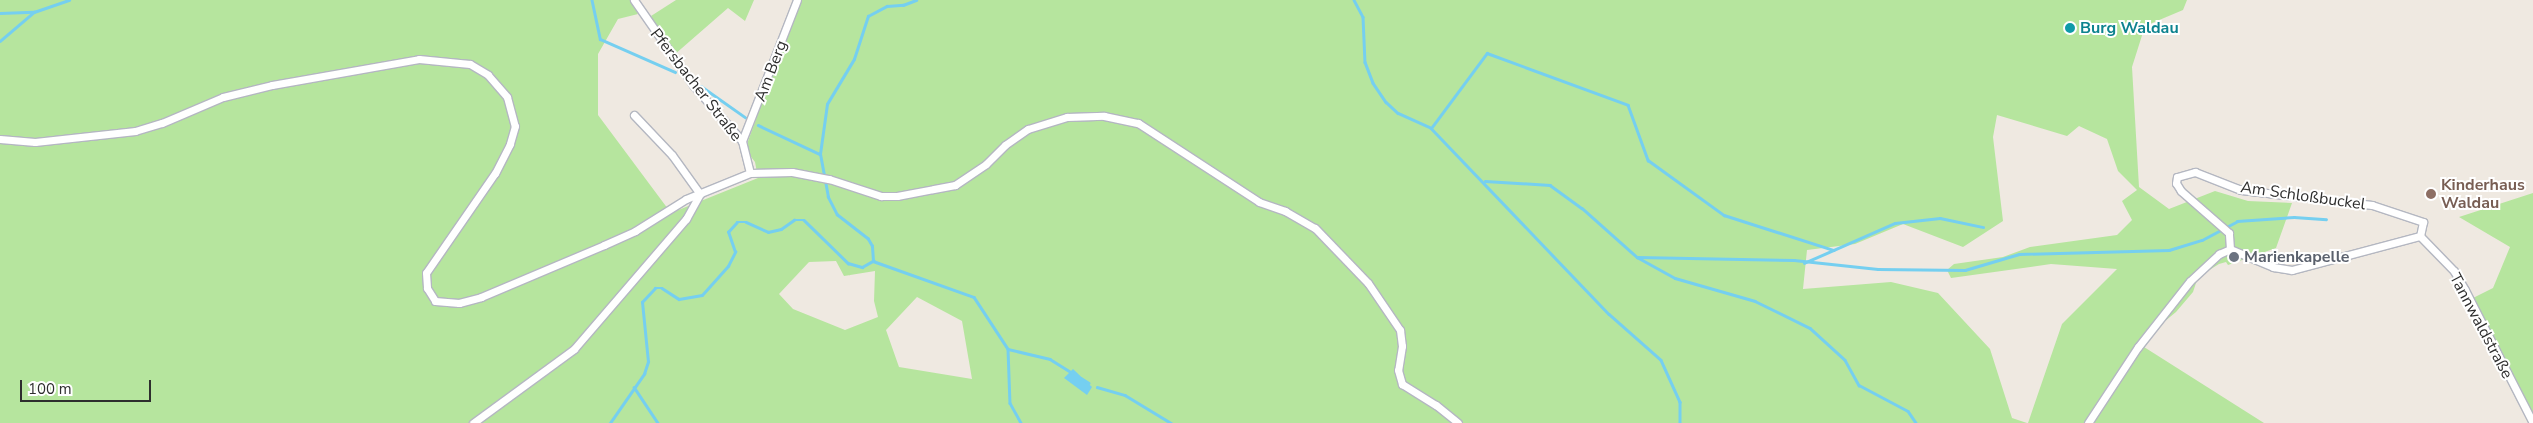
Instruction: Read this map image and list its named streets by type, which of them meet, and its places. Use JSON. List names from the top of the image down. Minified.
{"streets":{"street":["Am Berg","Pfersbacher Straße","Am Schloßbuckel","Tannwaldstraße"]},"crossings":[["Am Berg","Pfersbacher Straße"],["Am Schloßbuckel","Tannwaldstraße"]],"places":["Burg Waldau","Kinderhaus Waldau","Marienkapelle"],"scale_bar":"100 m"}
